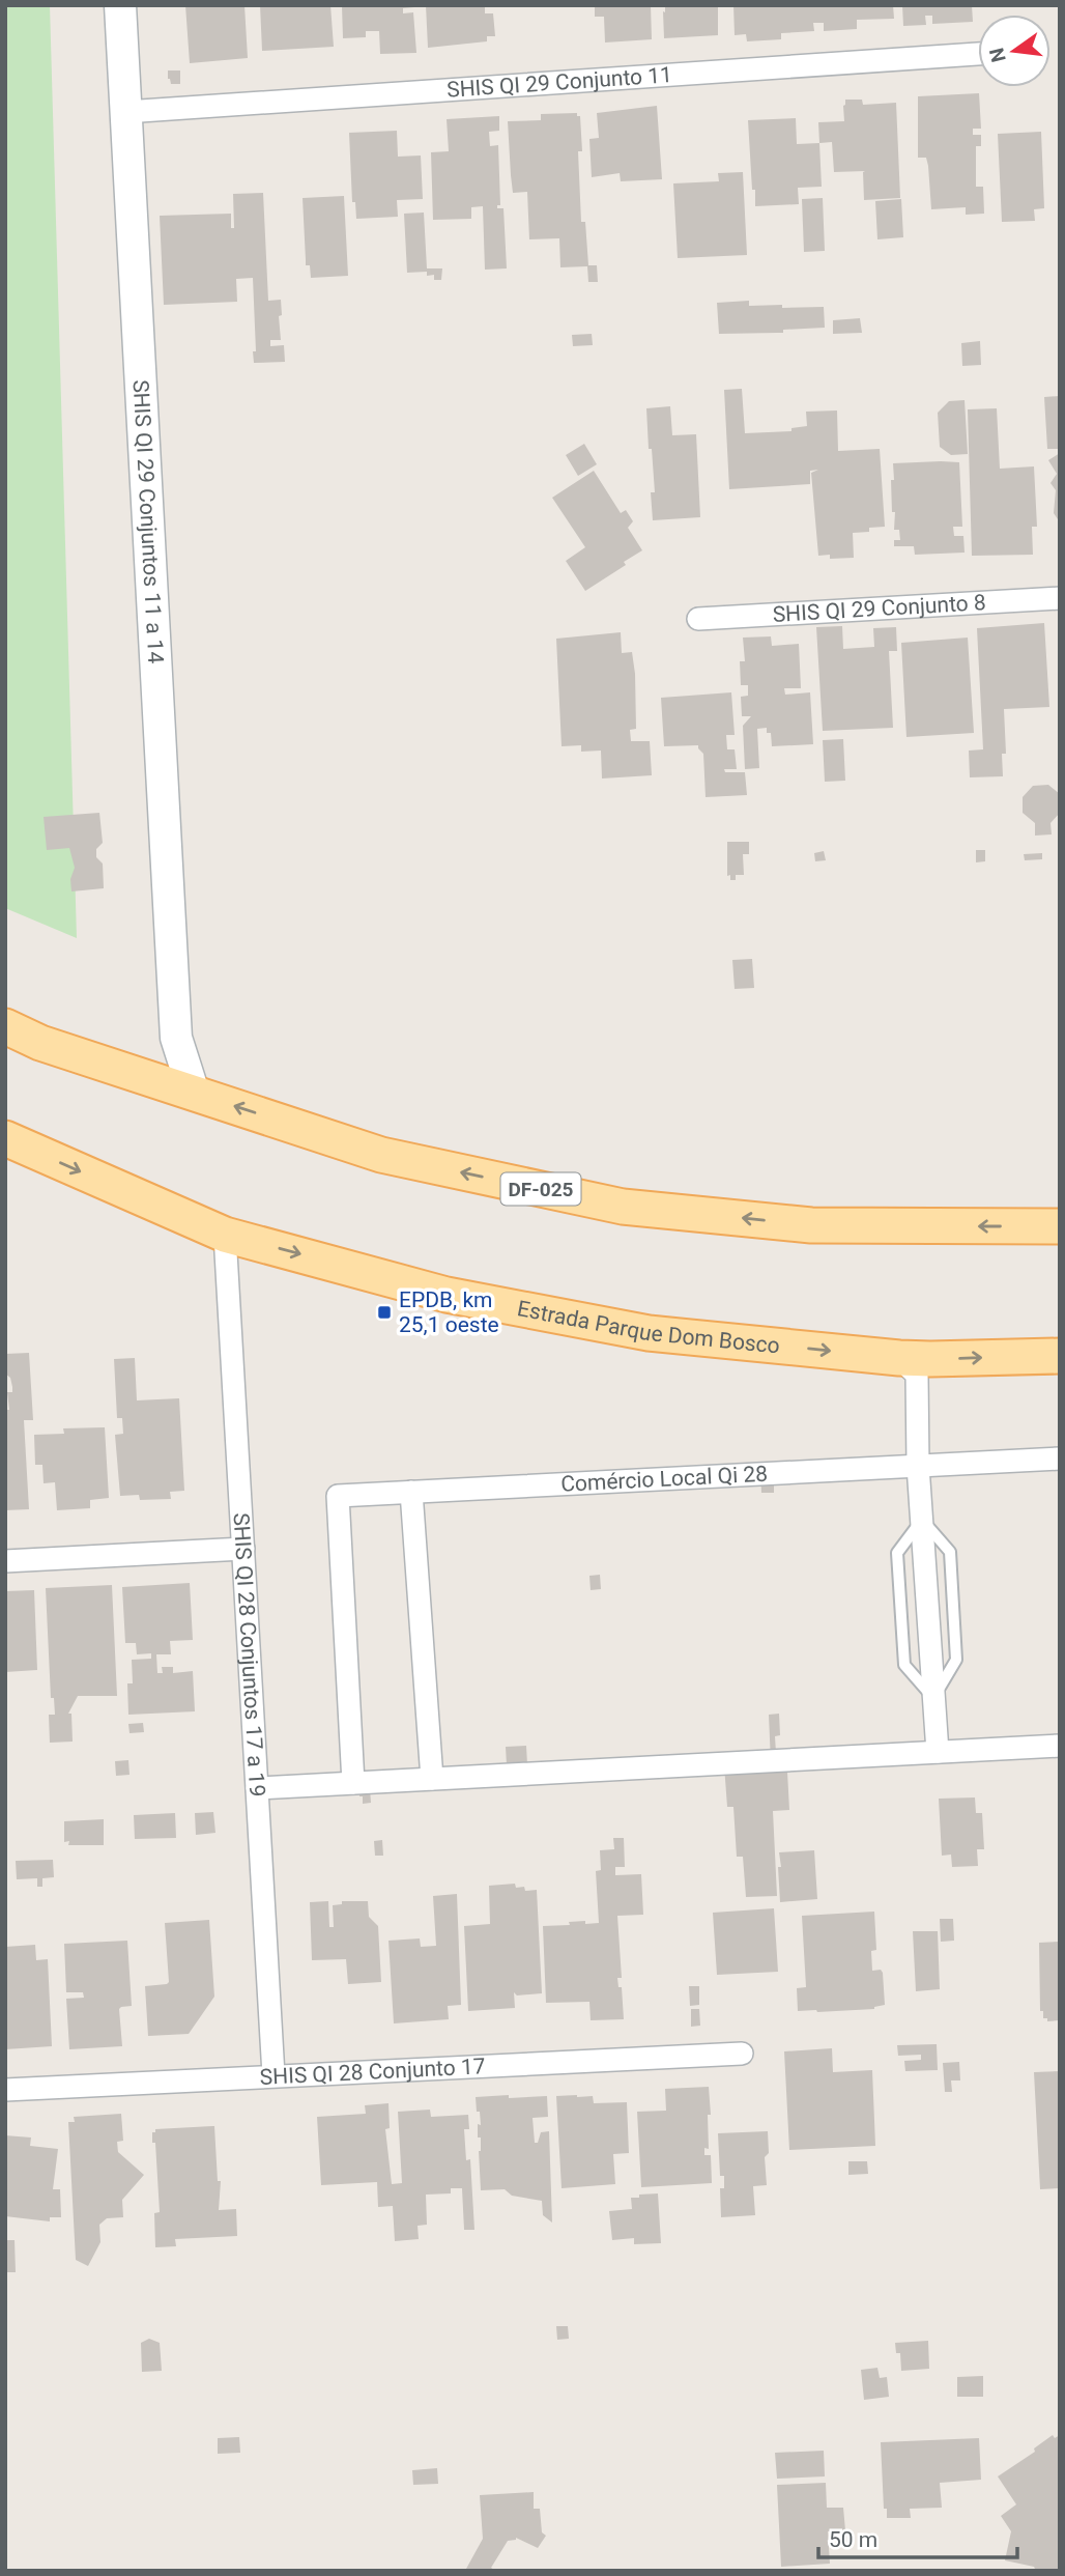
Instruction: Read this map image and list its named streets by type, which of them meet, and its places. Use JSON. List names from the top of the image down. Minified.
{"streets":{"main road":["DF-025","Estrada Parque Dom Bosco"],"street":["SHIS QI 29 Conjunto 11","SHIS QI 29 Conjuntos 11 a 14","SHIS QI 29 Conjunto 8","Comércio Local Qi 28","SHIS QI 28 Conjuntos 17 a 19","SHIS QI 28 Conjunto 17"]},"crossings":[["SHIS QI 29 Conjunto 11","SHIS QI 29 Conjuntos 11 a 14"],["SHIS QI 29 Conjuntos 11 a 14","DF-025"],["Estrada Parque Dom Bosco","SHIS QI 28 Conjuntos 17 a 19"],["SHIS QI 28 Conjuntos 17 a 19","SHIS QI 28 Conjunto 17"]],"places":{"transit":["EPDB, km 25,1 oeste"]},"scale_bar":"50 m","north":"left"}
